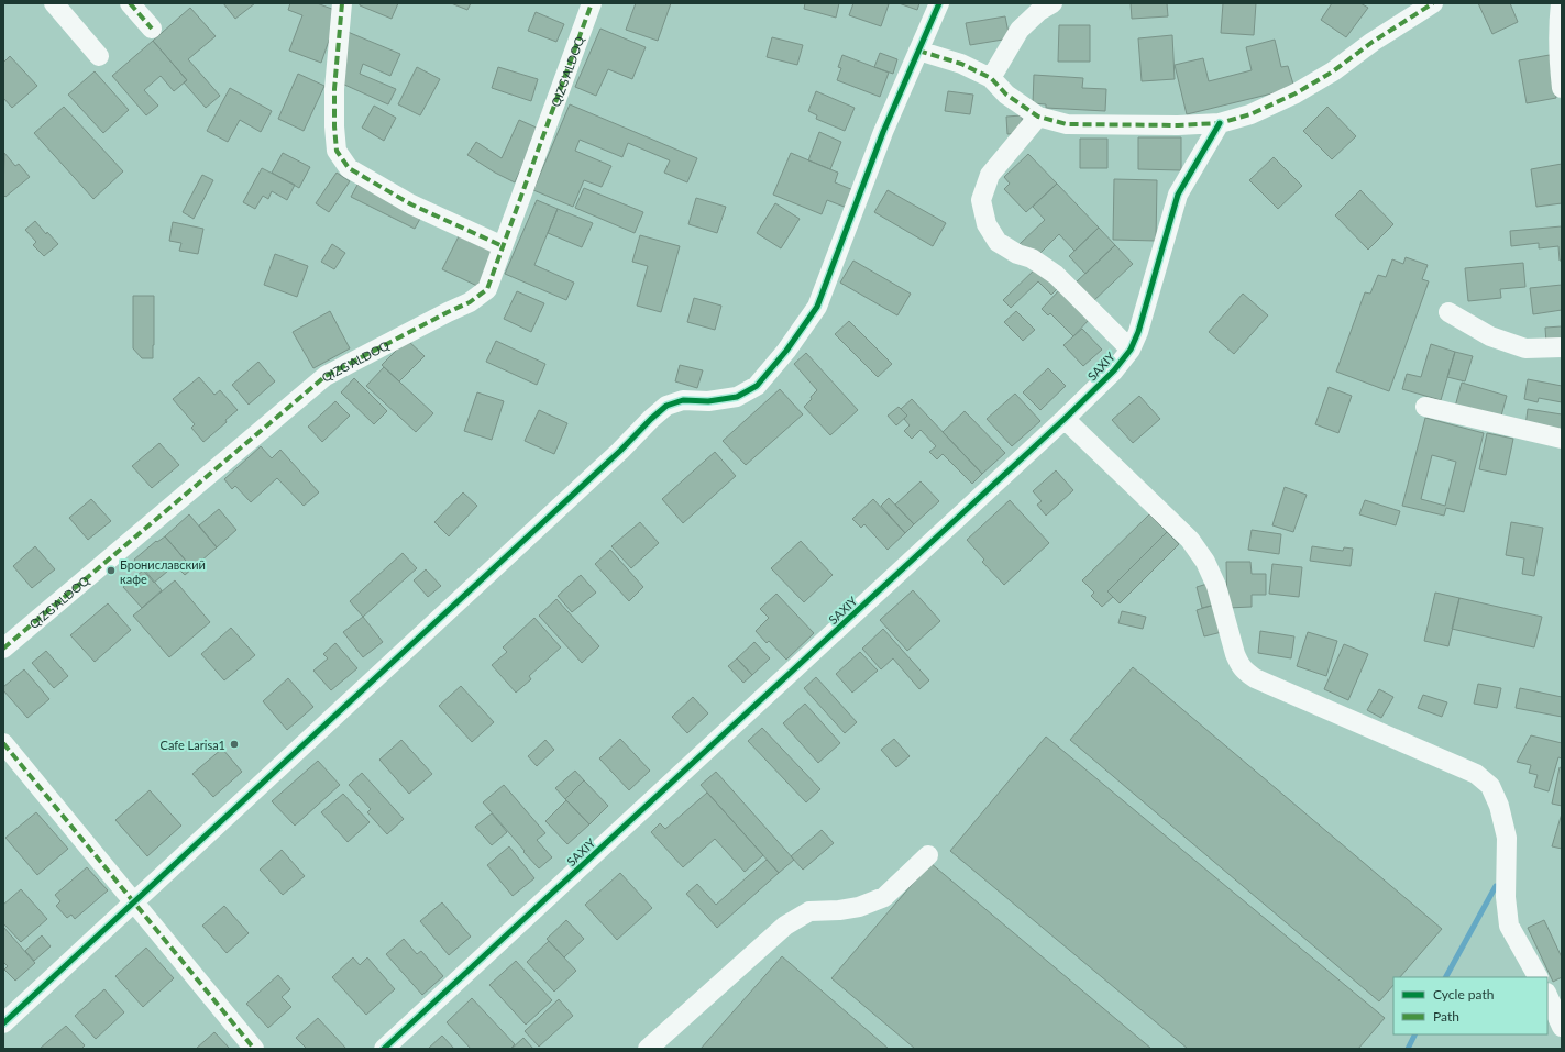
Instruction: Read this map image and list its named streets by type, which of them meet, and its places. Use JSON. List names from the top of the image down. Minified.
{"streets":{"street":["QIZG'ALDOQ","SAXIY"]},"places":["Брониславский кафе","Cafe Larisa1"],"legend":["Cycle path","Path"]}
